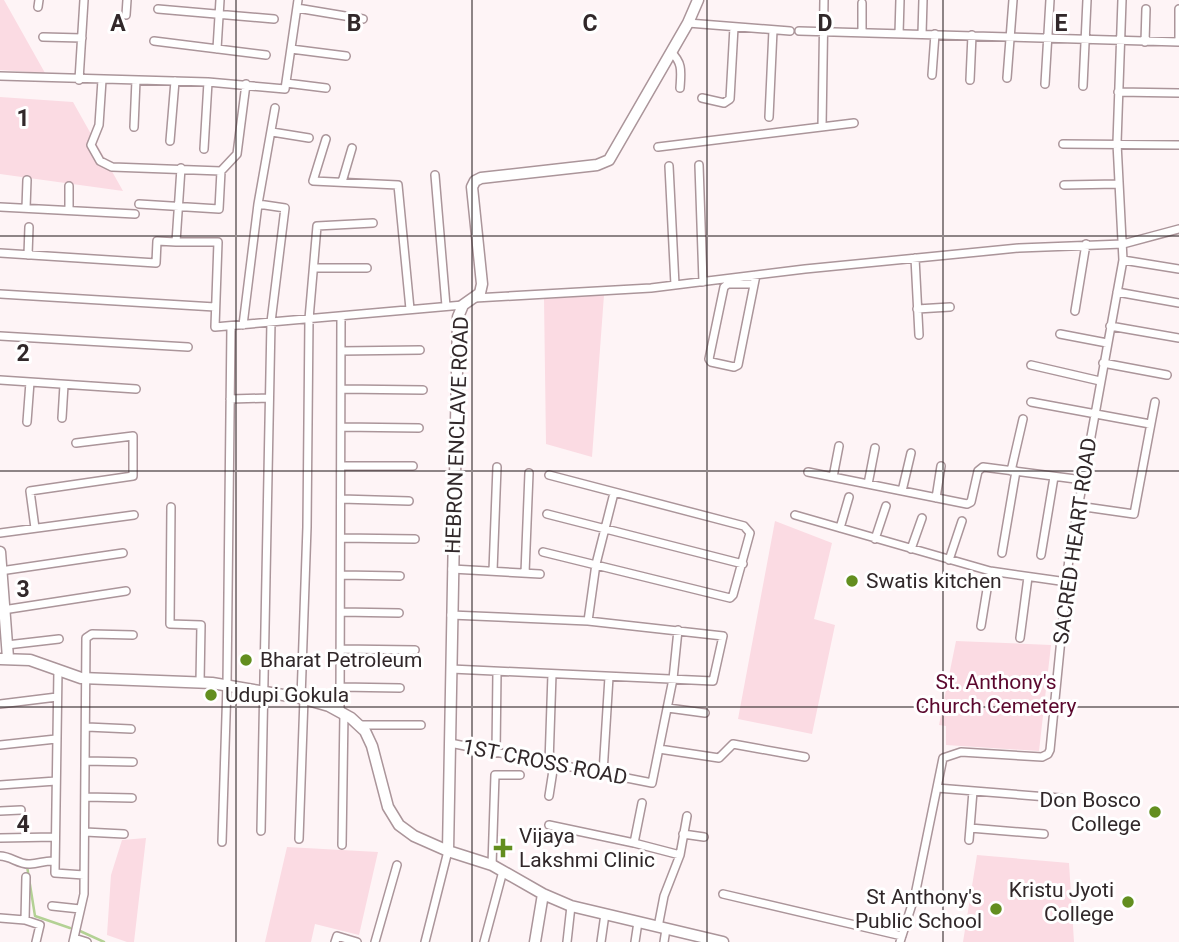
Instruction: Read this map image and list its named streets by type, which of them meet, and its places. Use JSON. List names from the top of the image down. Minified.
{"streets":{"street":["HEBRON ENCLAVE ROAD","SACRED HEART ROAD","1ST CROSS ROAD"]},"crossings":[["HEBRON ENCLAVE ROAD","1ST CROSS ROAD"]],"parks":["St. Anthony's Church Cemetery"],"places":{"other":["Swatis kitchen","Bharat Petroleum","Udupi Gokula","Don Bosco College","Kristu Jyoti College","St Anthony's Public School"],"health":["Vijaya Lakshmi Clinic"]},"grid":{"columns":["A","B","C","D","E"],"rows":["1","2","3","4"]}}
